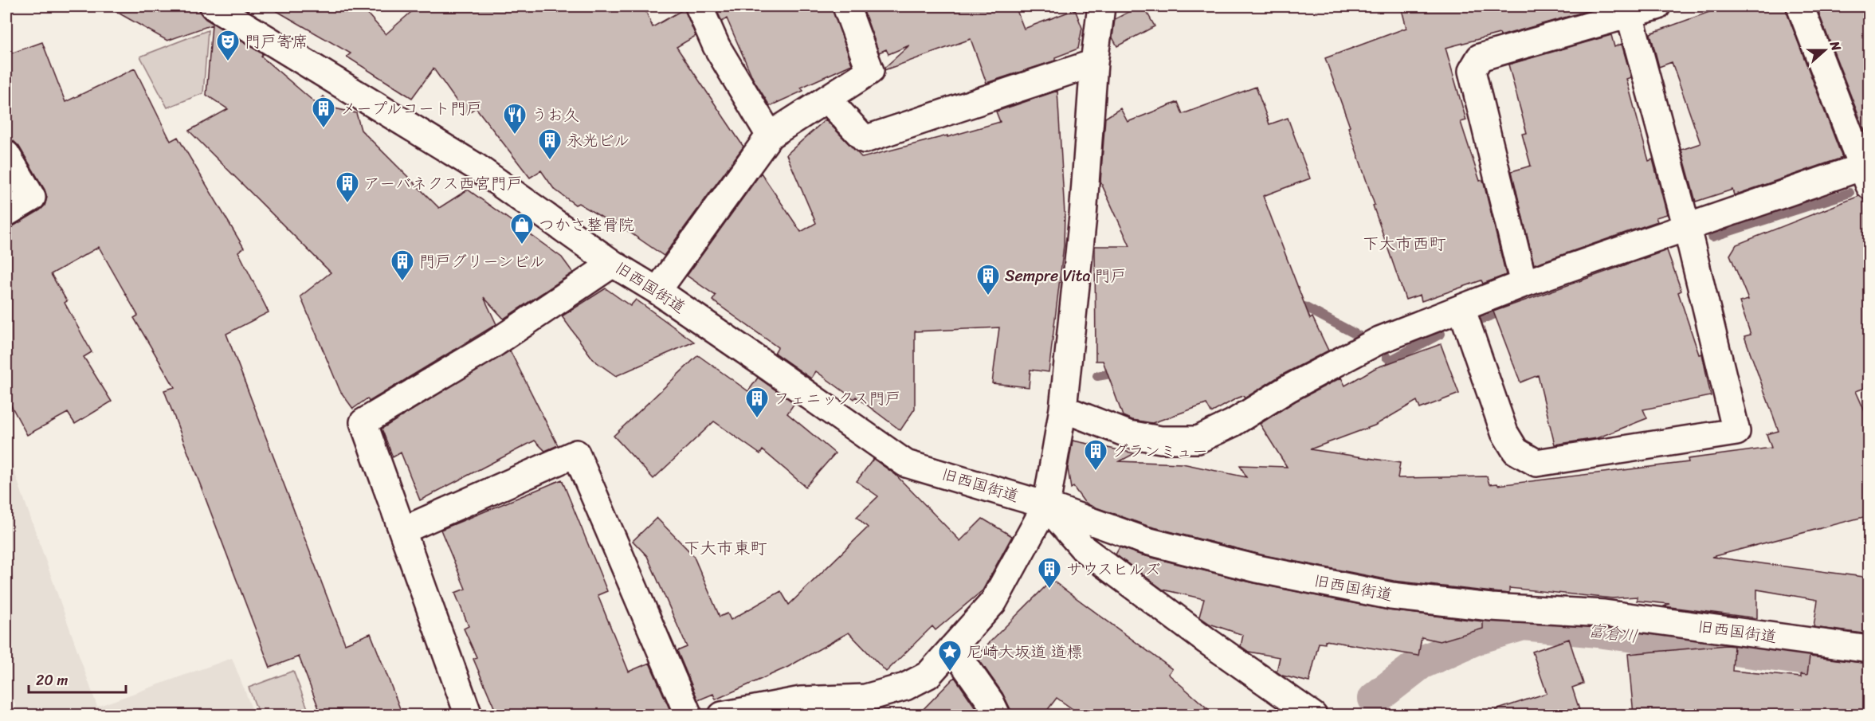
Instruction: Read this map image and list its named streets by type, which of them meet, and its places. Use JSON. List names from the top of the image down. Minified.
{"streets":{"street":["旧西国街道"]},"districts":["下大市西町","下大市東町"],"water":["富倉川"],"places":{"theatre":["門戸寄席"],"building":["メープルコート門戸","永光ビル","アーバネクス西宮門戸","門戸グリーンビル","Sempre Vita 門戸","フェニックス門戸","グランミュー","サウスヒルズ"],"restaurant":["うお久"],"shop":["つかさ整骨院"],"place":["尼崎大坂道 道標"]},"scale_bar":"20 m","north":"right"}
